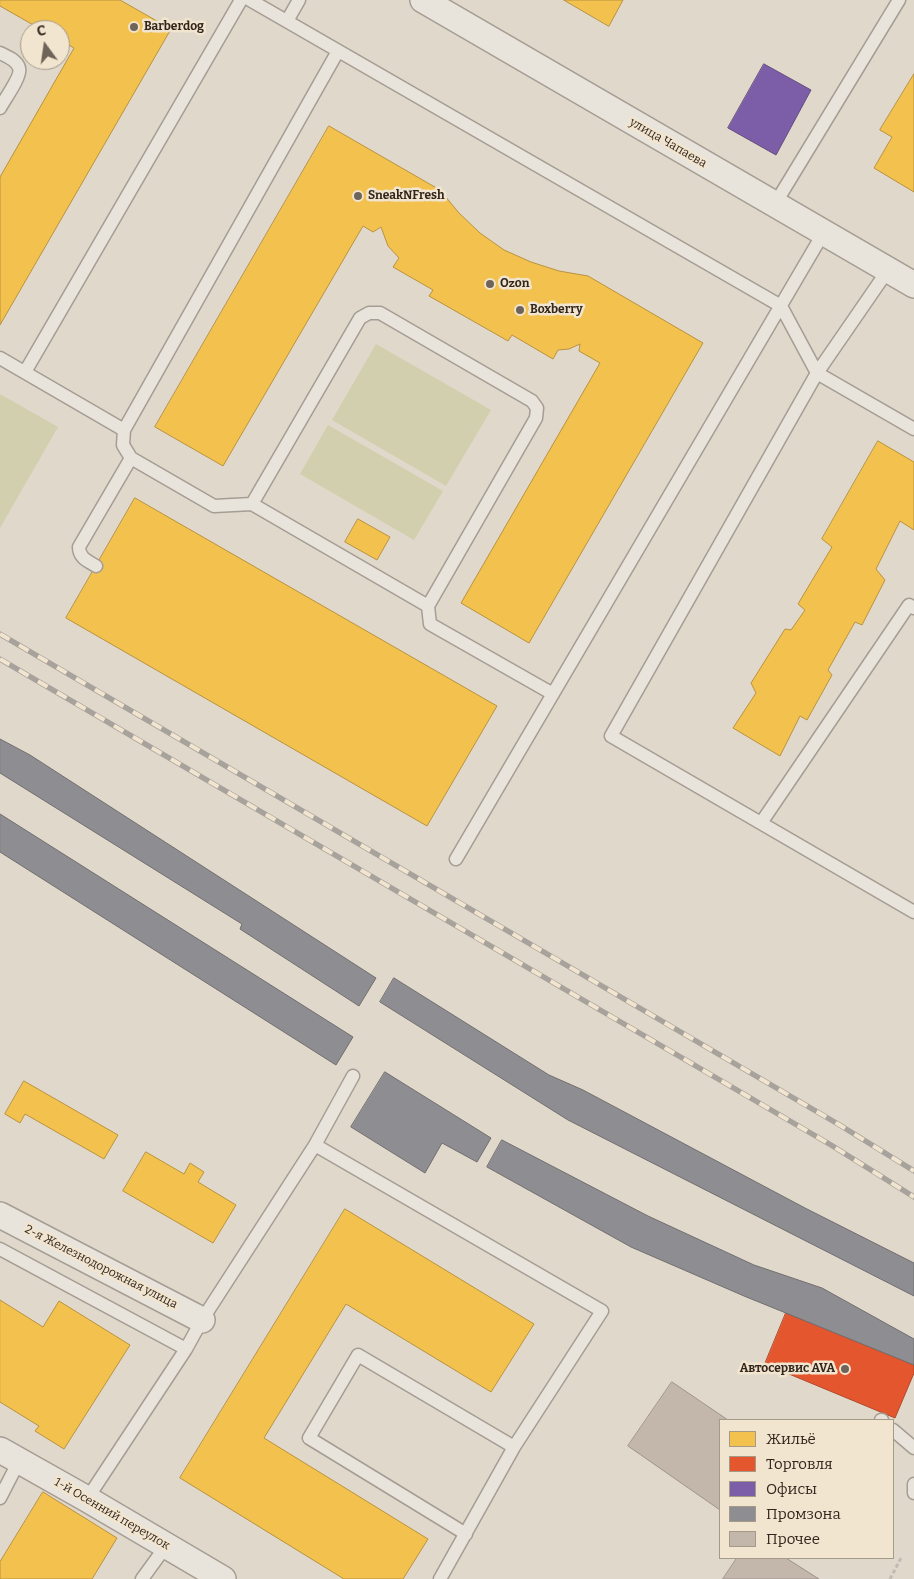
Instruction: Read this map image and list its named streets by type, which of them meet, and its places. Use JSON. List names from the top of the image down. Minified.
{"streets":{"street":["улица Чапаева","2-я Железнодорожная улица","1-й Осенний переулок"]},"places":["Barberdog","SneakNFresh","Ozon","Boxberry","Автосервис AVA"],"legend":["Жильё","Торговля","Офисы","Промзона","Прочее"],"north":"top"}
